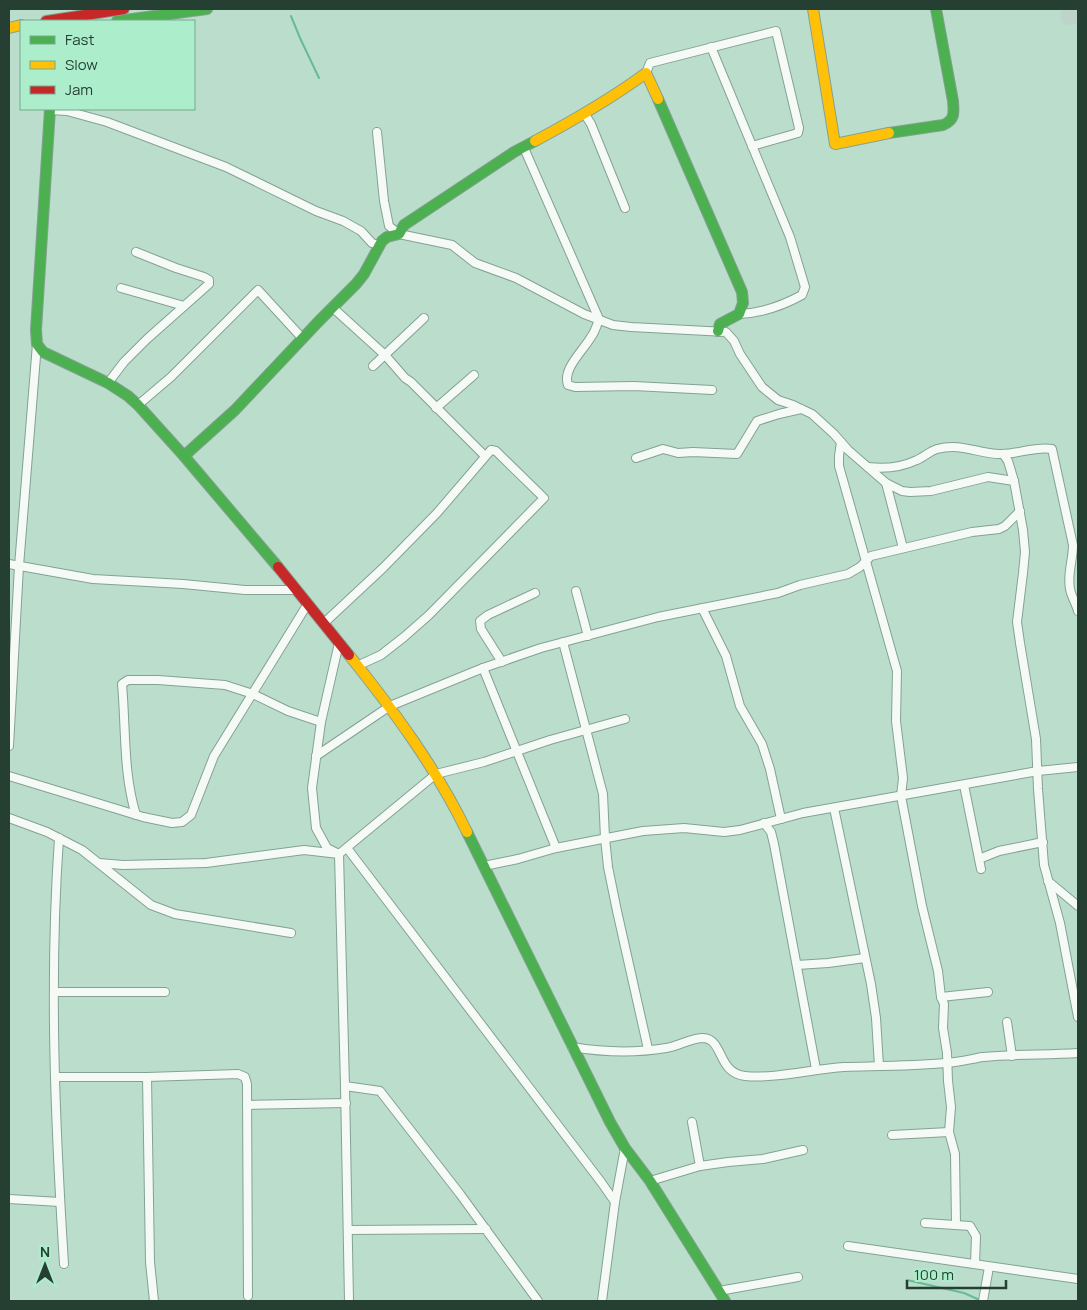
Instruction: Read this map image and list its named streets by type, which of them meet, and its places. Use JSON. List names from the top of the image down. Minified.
{"legend":["Fast","Slow","Jam"],"scale_bar":"100 m","north":"top"}
